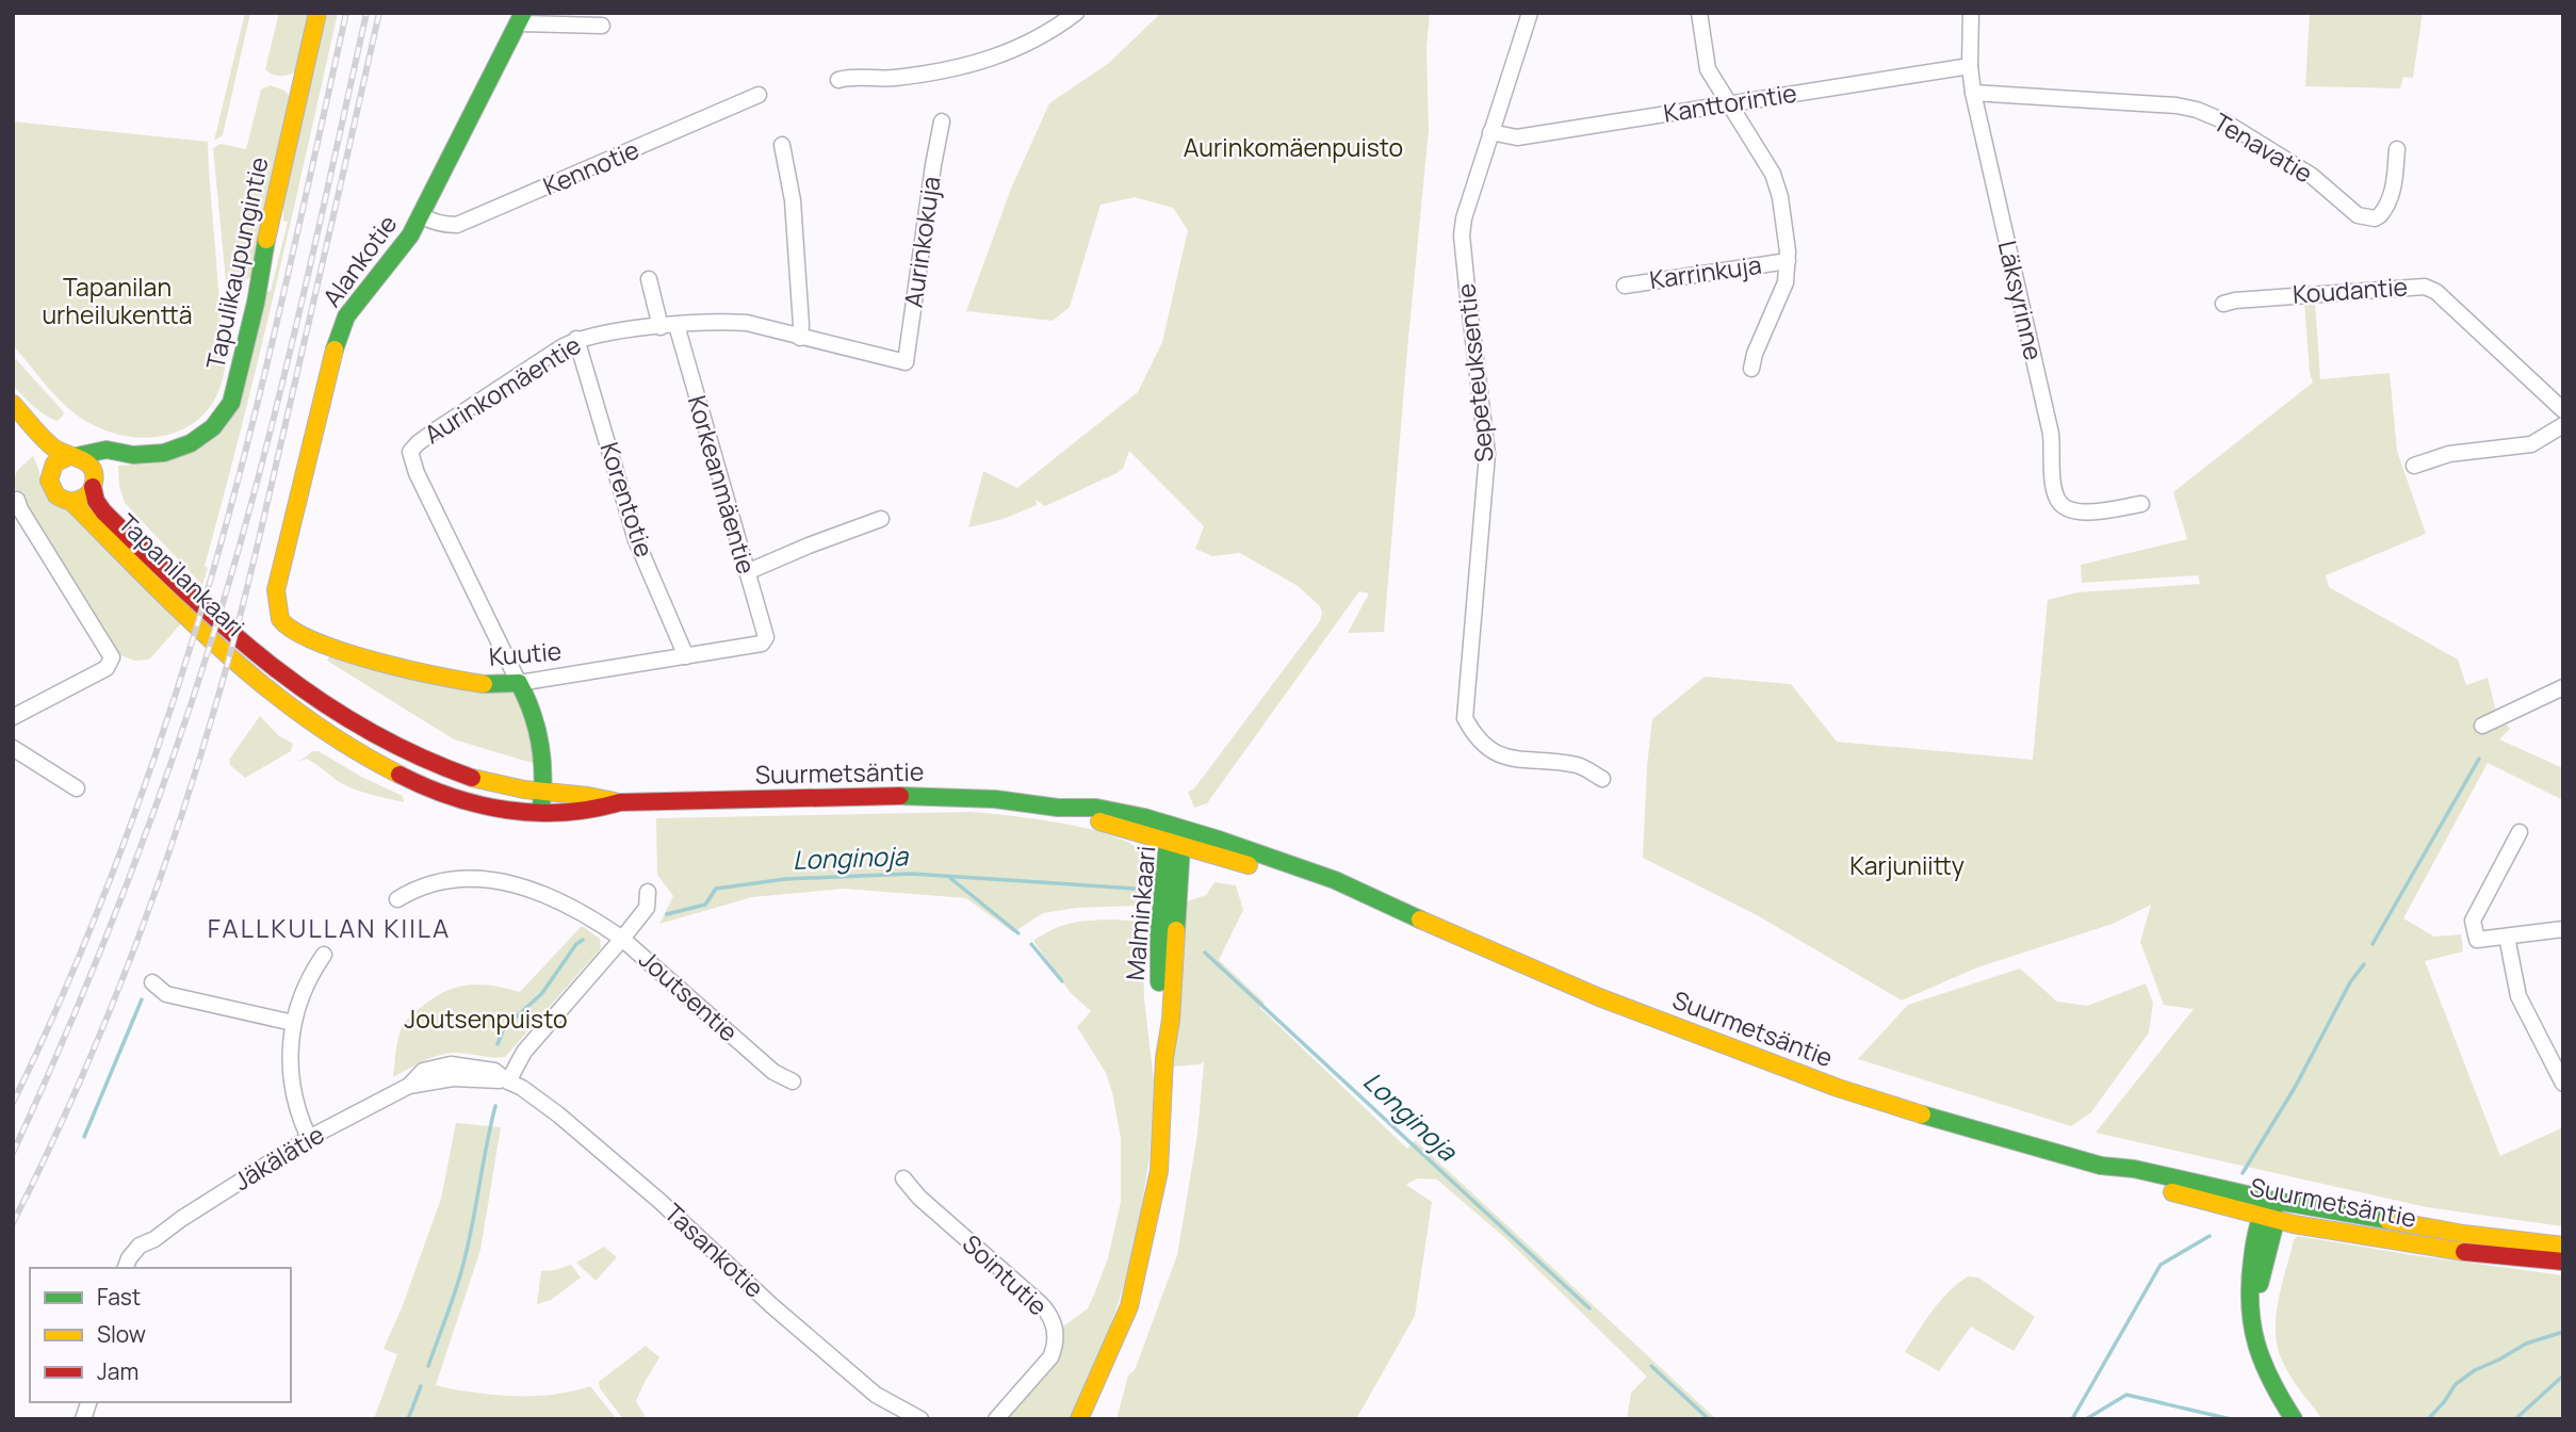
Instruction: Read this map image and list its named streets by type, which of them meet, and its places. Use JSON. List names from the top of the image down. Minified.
{"streets":{"main road":["Alankotie","Tapulikaupungintie","Tapanilankaari","Kuutie","Suurmetsäntie","Malminkaari"],"street":["Kanttorintie","Tenavatie","Kennotie","Aurinkokuja","Karrinkuja","Koudantie","Läksyrinne","Sepeteuksentie","Aurinkomäentie","Korkeanmäentie","Korentotie","Joutsentie","Jäkälätie","Tasankotie","Sointutie"]},"crossings":[["Kanttorintie","Läksyrinne"],["Kanttorintie","Sepeteuksentie"],["Tenavatie","Läksyrinne"],["Kennotie","Alankotie"],["Aurinkokuja","Aurinkomäentie"],["Alankotie","Kuutie"],["Tapulikaupungintie","Tapanilankaari"],["Aurinkomäentie","Korkeanmäentie"],["Aurinkomäentie","Korentotie"],["Aurinkomäentie","Kuutie"],["Korkeanmäentie","Kuutie"],["Korentotie","Kuutie"],["Tapanilankaari","Suurmetsäntie"],["Suurmetsäntie","Malminkaari"],["Joutsentie","Jäkälätie"],["Joutsentie","Tasankotie"],["Jäkälätie","Tasankotie"]],"districts":["FALLKULLAN KIILA"],"water":["Longinoja"],"parks":["Aurinkomäenpuisto","Tapanilan urheilukenttä","Karjuniitty","Joutsenpuisto"],"legend":["Fast","Slow","Jam"]}
